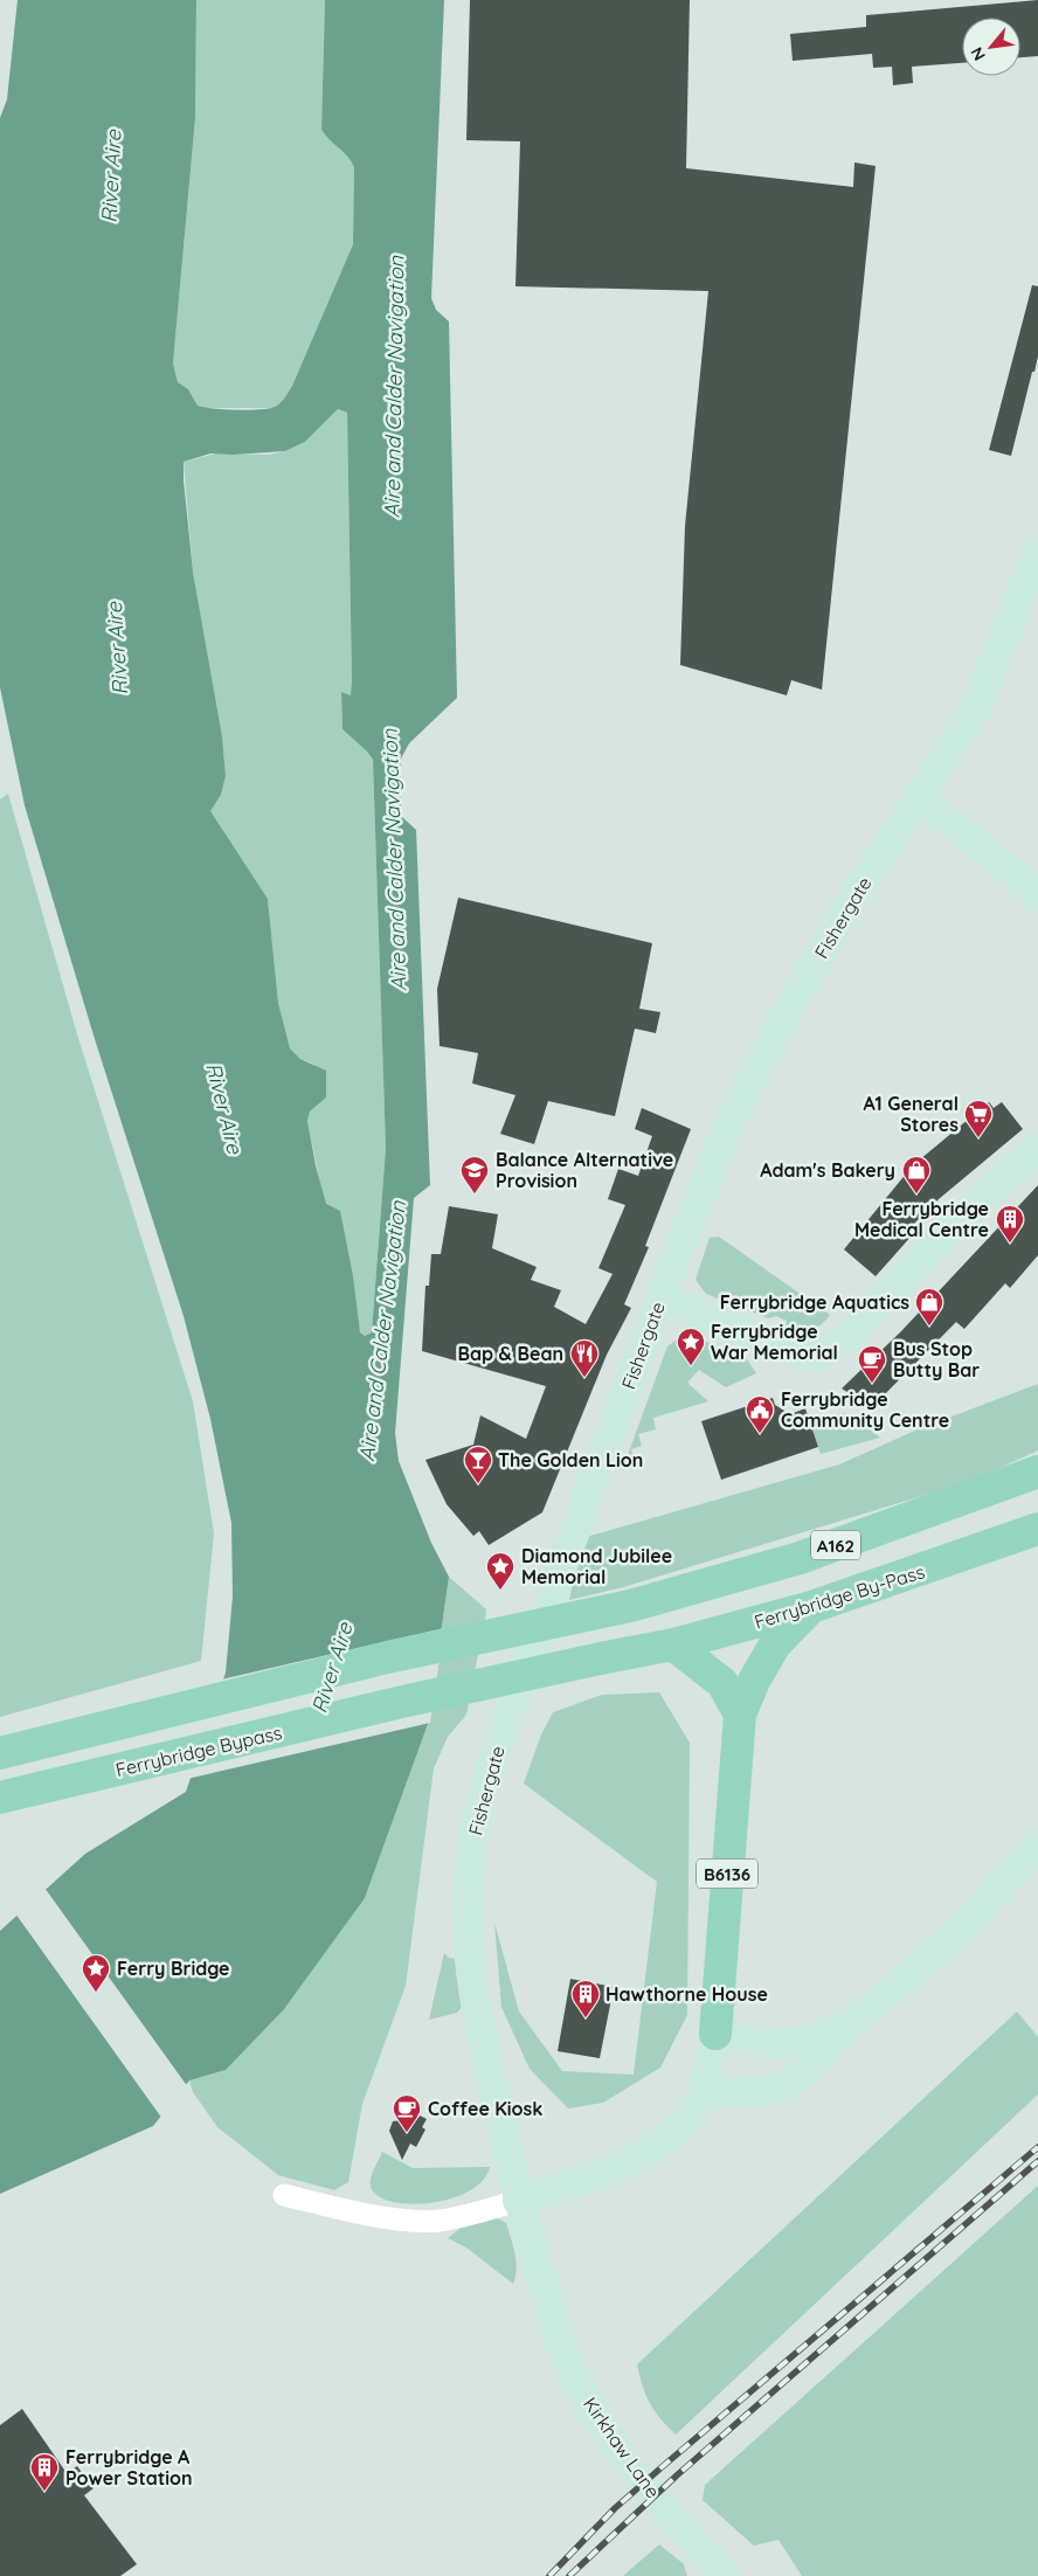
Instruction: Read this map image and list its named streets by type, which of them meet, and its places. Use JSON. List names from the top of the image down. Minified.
{"streets":{"main road":["Fishergate","A162","Ferrybridge By-Pass","Ferrybridge Bypass","B6136","Kirkhaw Lane"]},"crossings":[["Fishergate","B6136"],["Fishergate","Kirkhaw Lane"],["Ferrybridge By-Pass","Ferrybridge Bypass"],["B6136","Kirkhaw Lane"]],"water":["River Aire","Aire and Calder Navigation"],"places":{"supermarket":["A1 General Stores"],"school or university":["Balance Alternative Provision"],"shop":["Adam's Bakery","Ferrybridge Aquatics"],"building":["Ferrybridge Medical Centre","Hawthorne House","Ferrybridge A Power Station"],"place":["Ferrybridge War Memorial","Diamond Jubilee Memorial","Ferry Bridge"],"restaurant":["Bap & Bean"],"cafe":["Bus Stop Butty Bar","Coffee Kiosk"],"public building":["Ferrybridge Community Centre"],"bar":["The Golden Lion"]},"north":"bottom left"}
